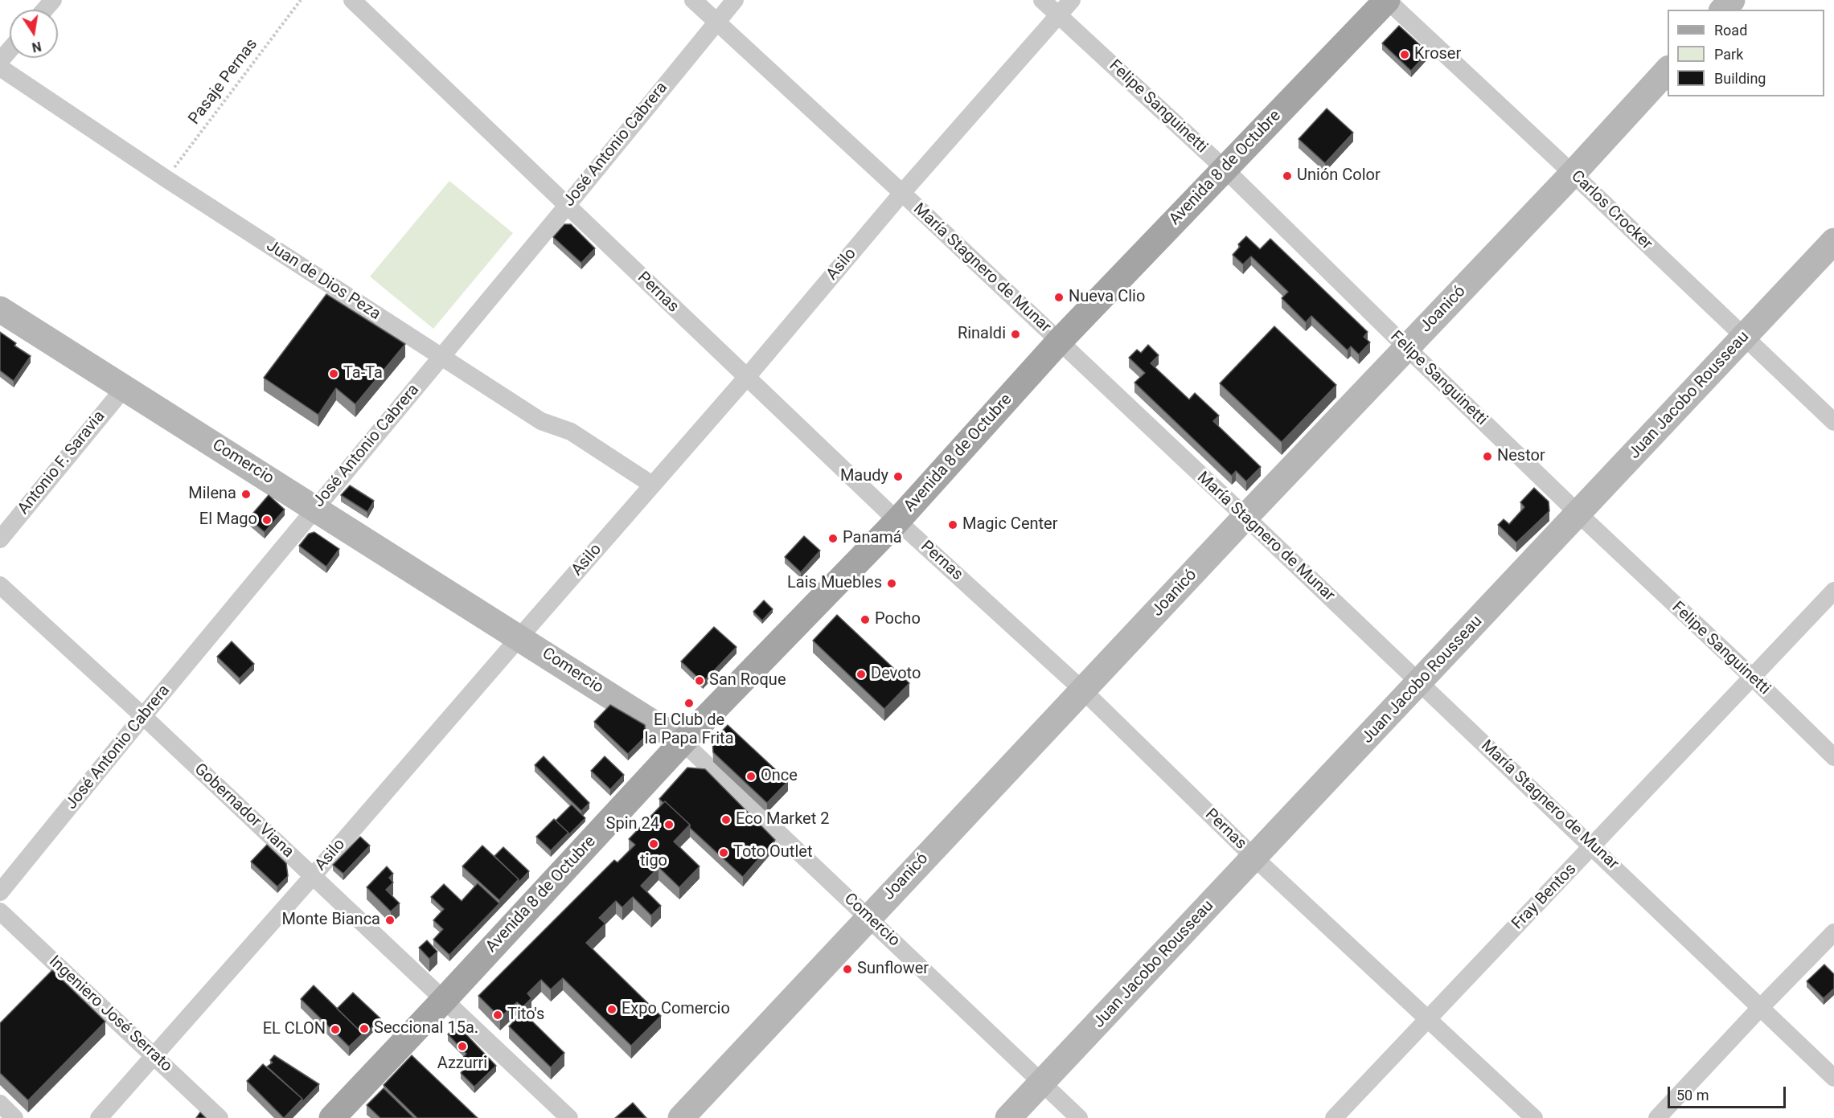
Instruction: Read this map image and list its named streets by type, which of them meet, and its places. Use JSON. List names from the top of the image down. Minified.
{"streets":{"main road":["Avenida 8 de Octubre"],"street":["Felipe Sanguinetti","José Antonio Cabrera","Carlos Crocker","Asilo","María Stagnero de Munar","Juan de Dios Peza","Pernas","Joanicó","Juan Jacobo Rousseau","Comercio","Antonio F. Saravia","Gobernador Viana","Fray Bentos","Ingeniero José Serrato"],"path":["Pasaje Pernas"]},"crossings":[["Pasaje Pernas","Juan de Dios Peza"],["Felipe Sanguinetti","Avenida 8 de Octubre"],["Felipe Sanguinetti","Asilo"],["Felipe Sanguinetti","Joanicó"],["Felipe Sanguinetti","Juan Jacobo Rousseau"],["Felipe Sanguinetti","Fray Bentos"],["José Antonio Cabrera","María Stagnero de Munar"],["José Antonio Cabrera","Juan de Dios Peza"],["José Antonio Cabrera","Pernas"],["José Antonio Cabrera","Comercio"],["José Antonio Cabrera","Gobernador Viana"],["Avenida 8 de Octubre","Carlos Crocker"],["Avenida 8 de Octubre","María Stagnero de Munar"],["Avenida 8 de Octubre","Pernas"],["Avenida 8 de Octubre","Comercio"],["Avenida 8 de Octubre","Gobernador Viana"],["Carlos Crocker","Joanicó"],["Carlos Crocker","Juan Jacobo Rousseau"],["Asilo","María Stagnero de Munar"],["Asilo","Juan de Dios Peza"],["Asilo","Pernas"],["Asilo","Comercio"],["Asilo","Gobernador Viana"],["Asilo","Ingeniero José Serrato"],["María Stagnero de Munar","Joanicó"],["María Stagnero de Munar","Juan Jacobo Rousseau"],["María Stagnero de Munar","Fray Bentos"],["Pernas","Joanicó"],["Pernas","Juan Jacobo Rousseau"],["Pernas","Fray Bentos"],["Joanicó","Comercio"],["Juan Jacobo Rousseau","Comercio"],["Comercio","Antonio F. Saravia"]],"places":["Kroser","Unión Color","Nueva Clio","Rinaldi","Ta-Ta","Nestor","Maudy","Milena","El Mago","Magic Center","Panamá","Lais Muebles","Pocho","Devoto","San Roque","El Club de la Papa Frita","Once","Eco Market 2","Spin 24","tigo","Toto Outlet","Monte Bianca","Sunflower","Expo Comercio","Tito's","Seccional 15a.","EL CLON","Azzurri"],"legend":["Road","Park","Building"],"scale_bar":"50 m","north":"bottom"}
